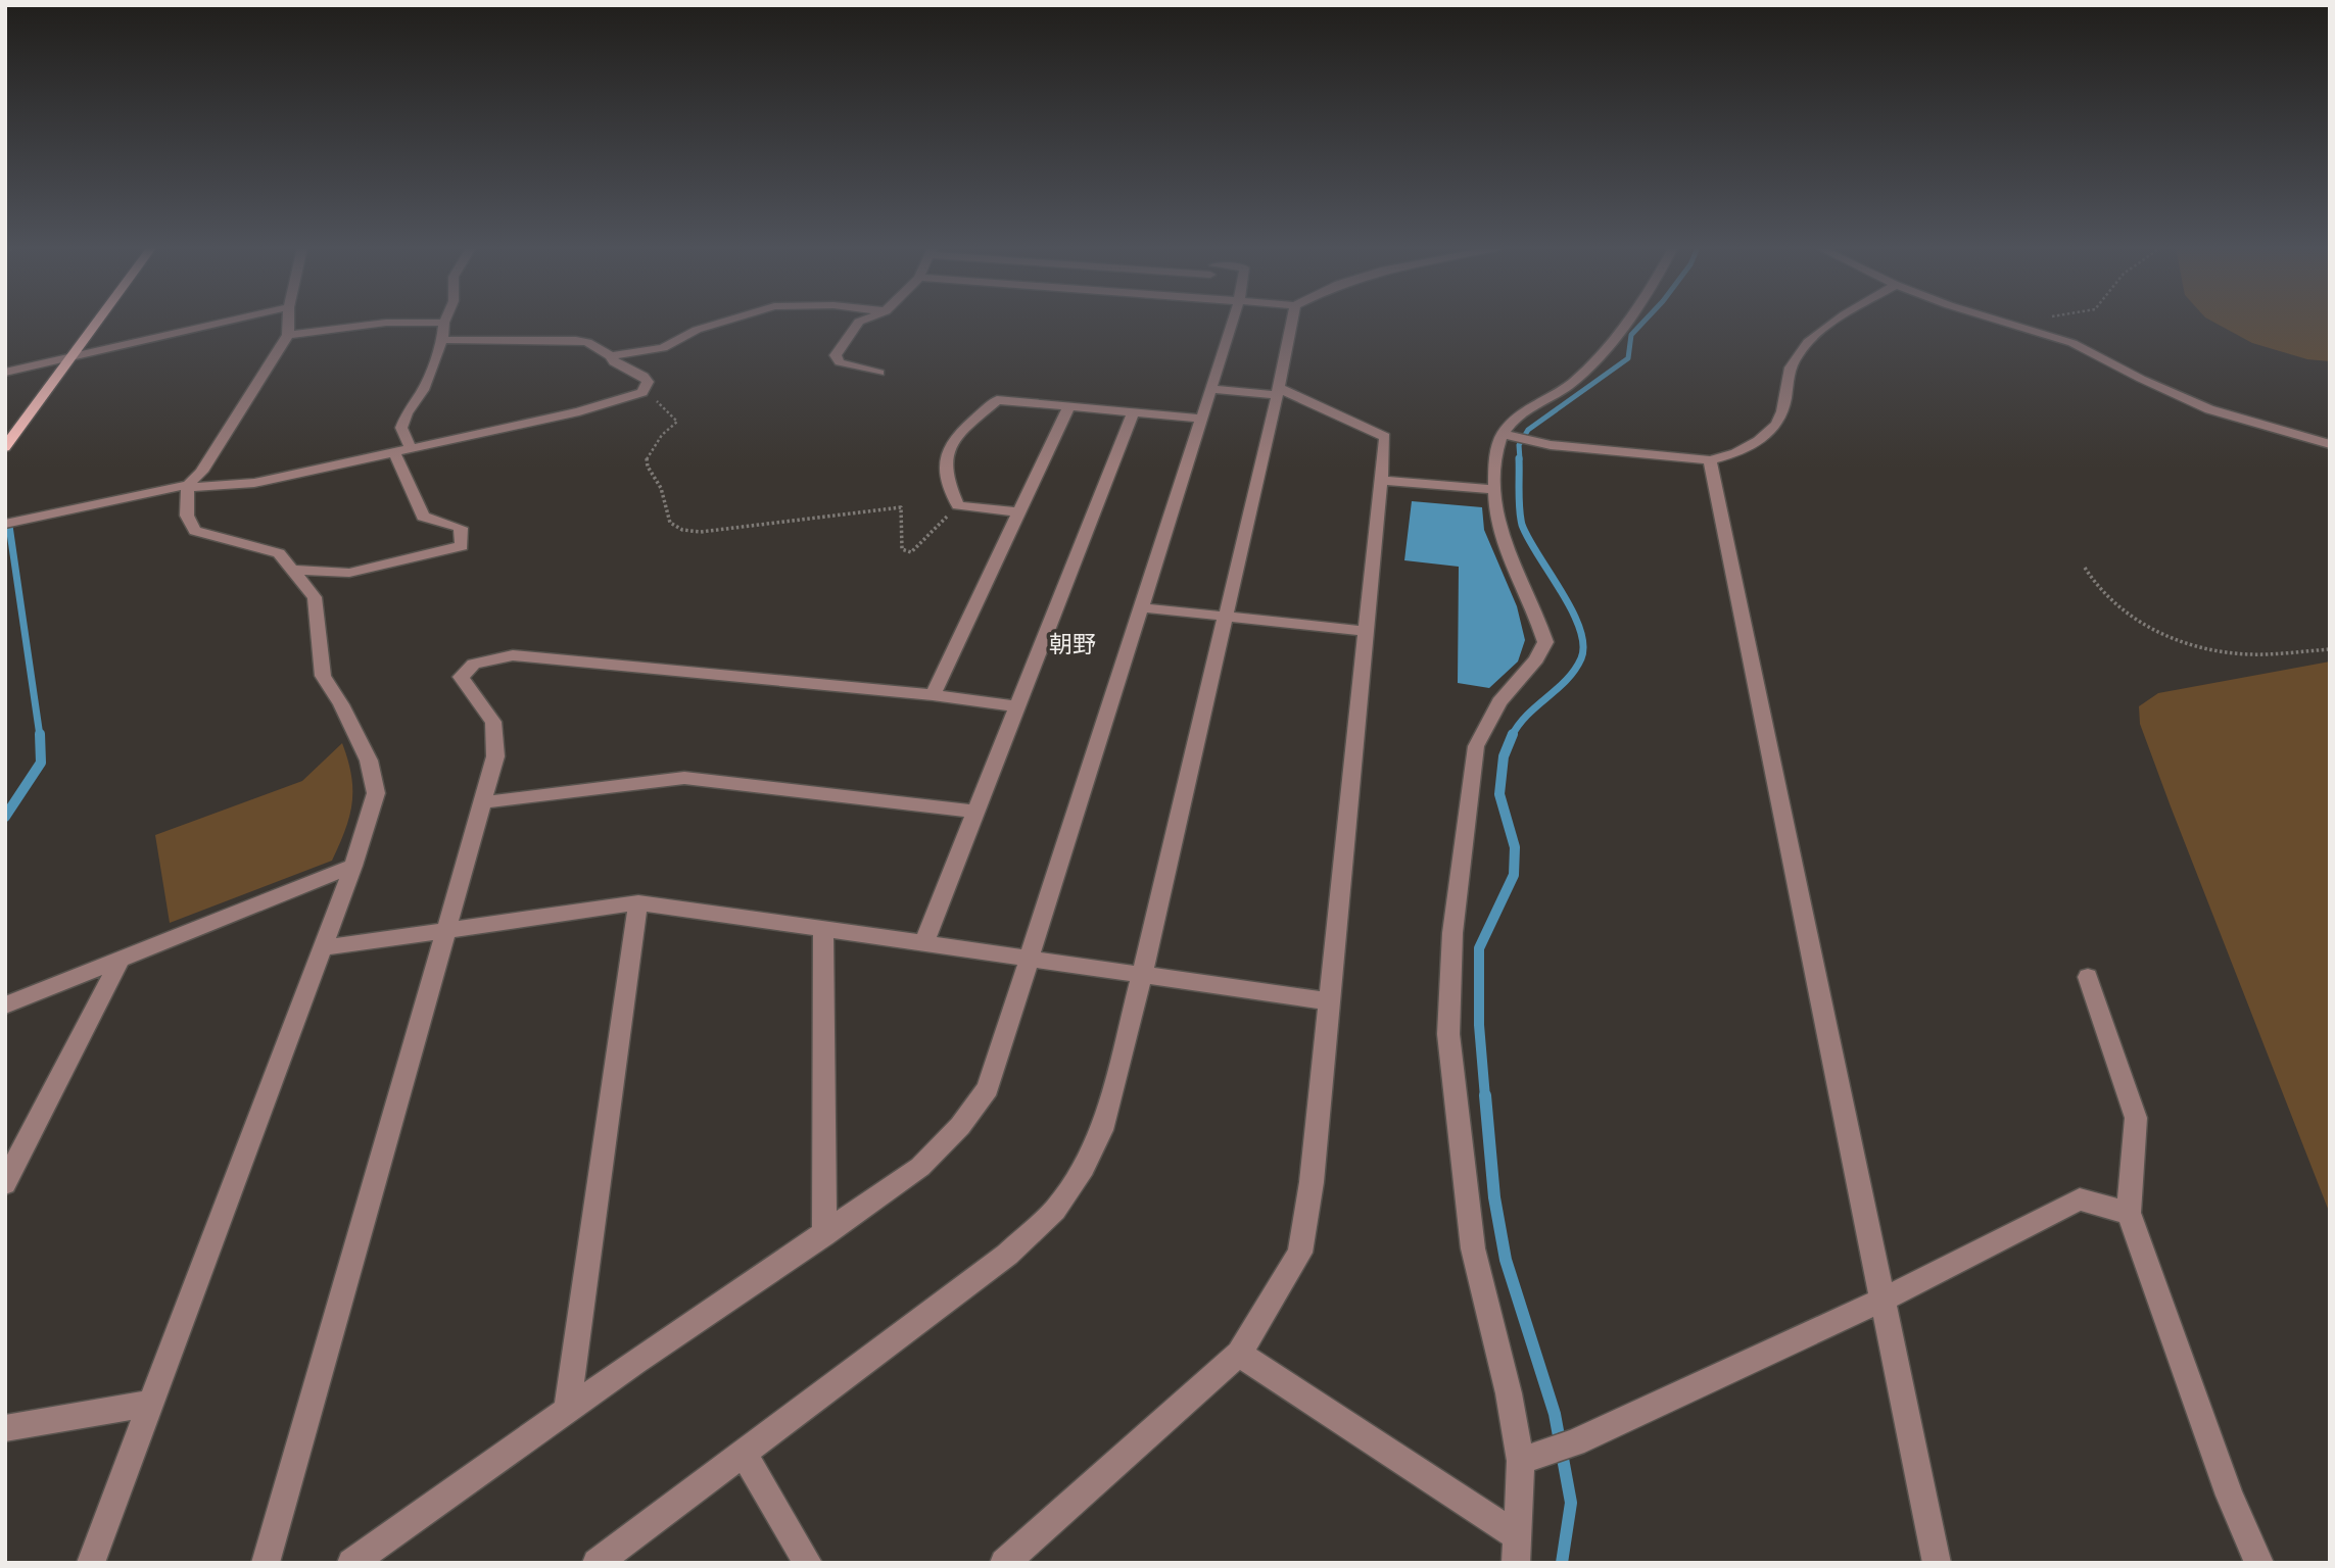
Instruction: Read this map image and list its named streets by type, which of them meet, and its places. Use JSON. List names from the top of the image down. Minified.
{"districts":["朝野"]}
